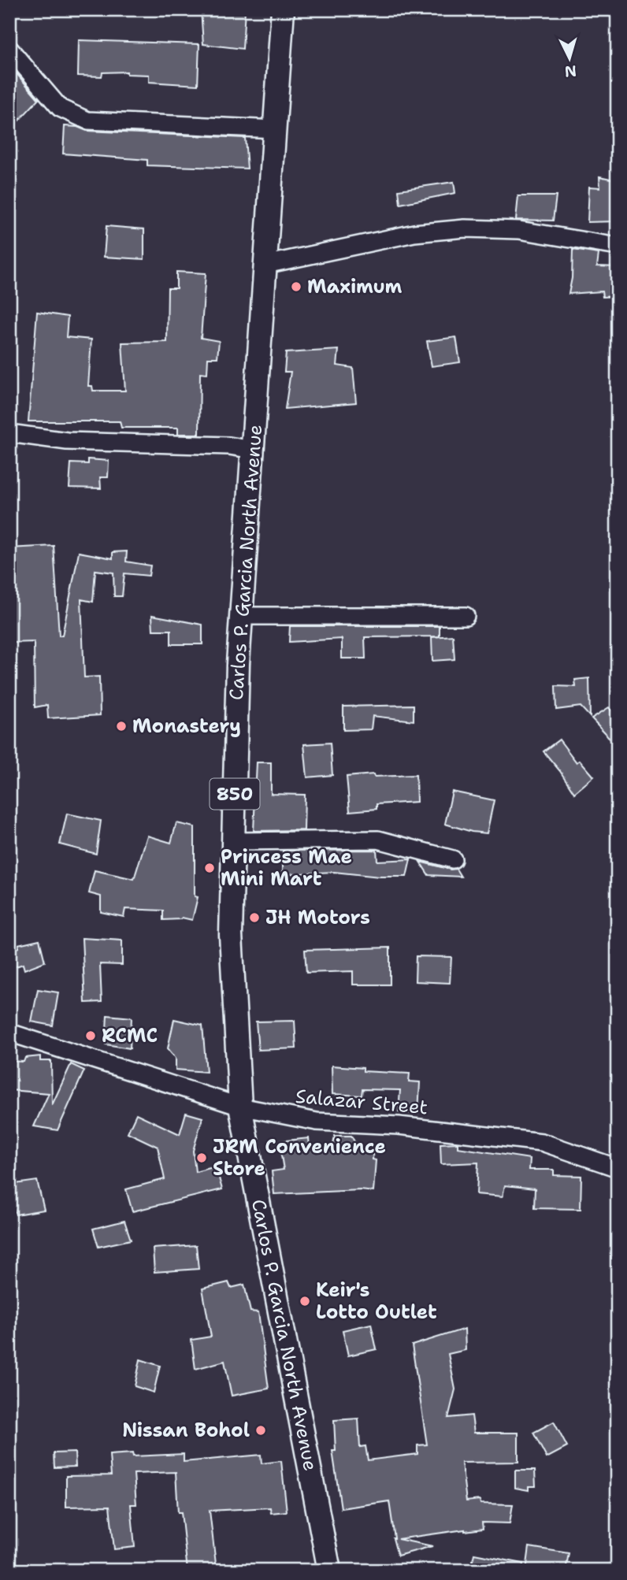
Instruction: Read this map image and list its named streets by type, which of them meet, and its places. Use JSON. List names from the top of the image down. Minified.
{"streets":{"main road":["Carlos P. Garcia North Avenue","850"],"street":["Salazar Street"]},"crossings":[["Carlos P. Garcia North Avenue","Salazar Street"]],"places":["Maximum","Monastery","Princess Mae Mini Mart","JH Motors","RCMC","JRM Convenience Store","Keir's Lotto Outlet","Nissan Bohol"],"north":"bottom"}
